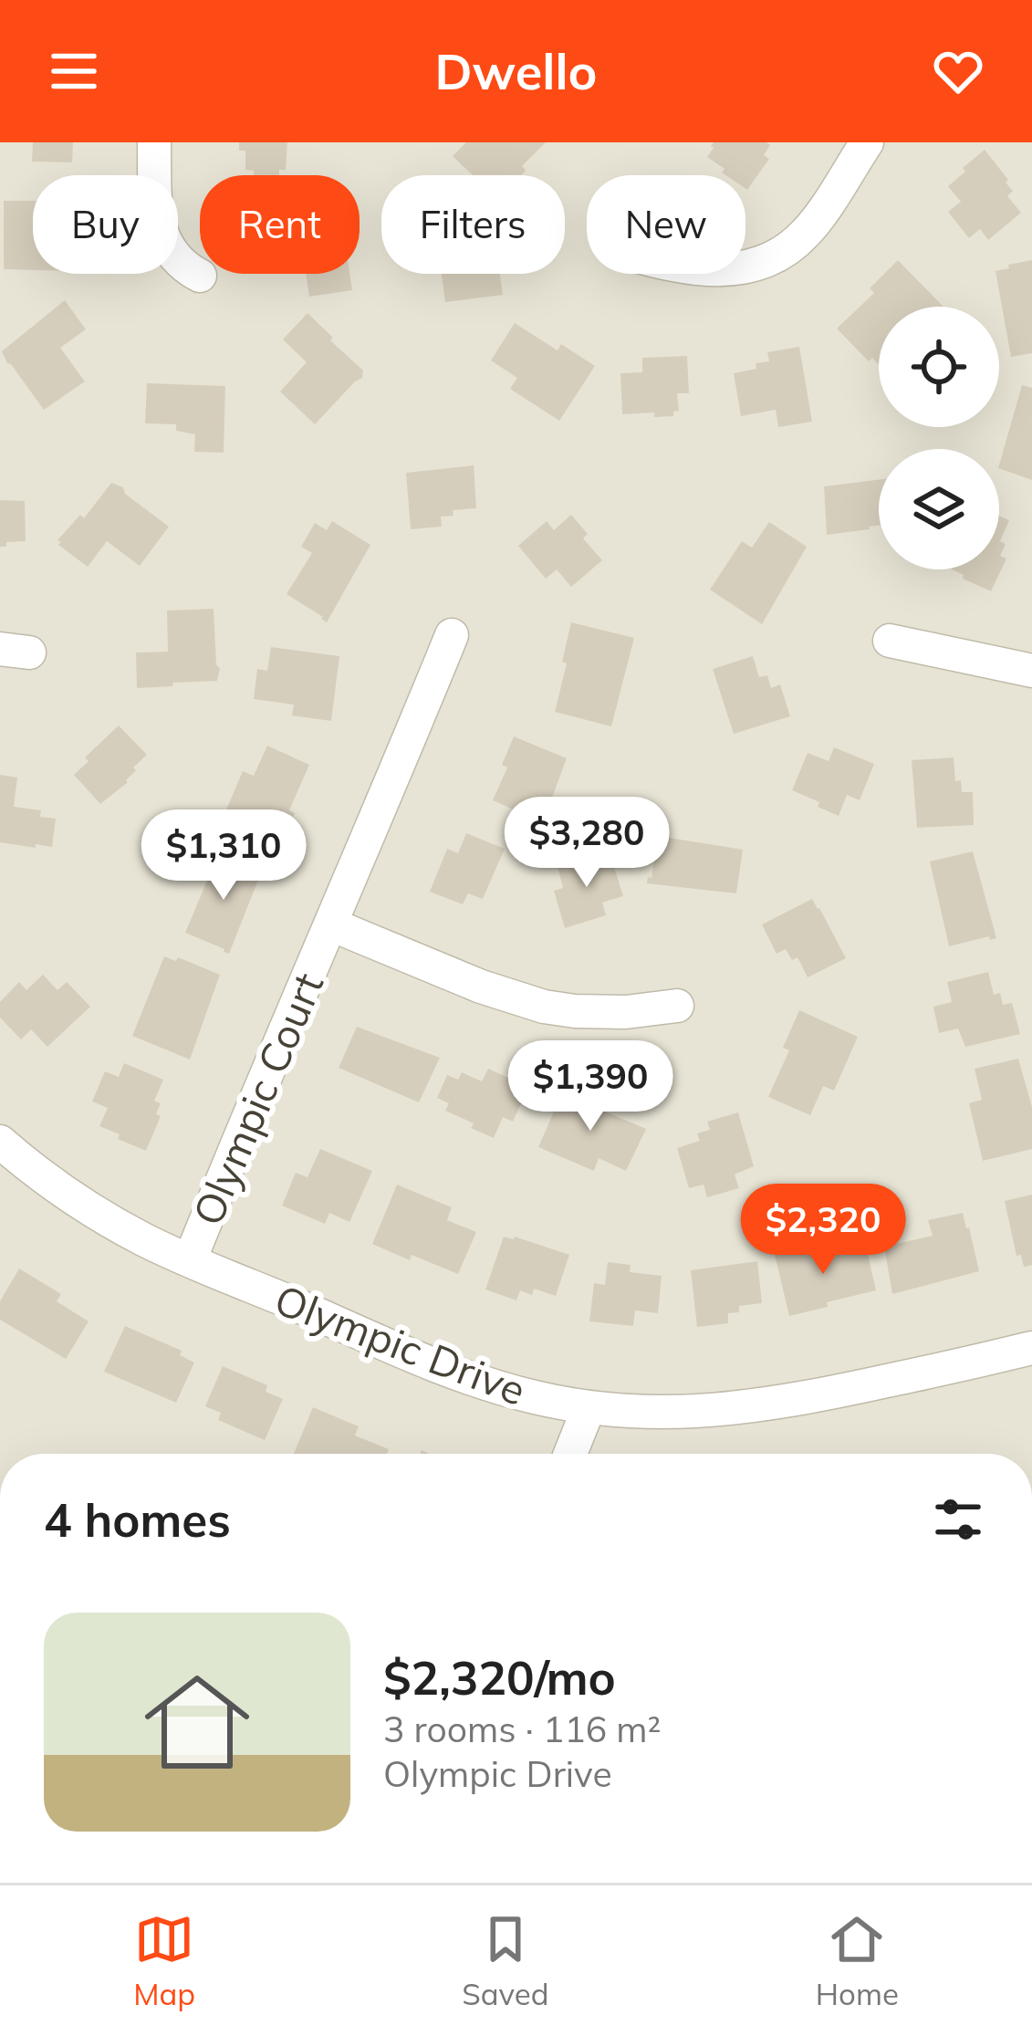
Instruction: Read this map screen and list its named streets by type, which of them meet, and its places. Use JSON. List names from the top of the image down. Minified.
{"streets":{"street":["Olympic Court","Olympic Drive"]},"crossings":[["Olympic Court","Olympic Drive"]],"page":{"header":"Dwello","chip":["Buy","Rent","Filters","New"],"price":["$3,280","$1,310","$1,390","$2,320"],"heading":"4 homes","list":[{"name":"$2,320/mo","note":"3 rooms · 116 m² · Olympic Drive"}],"tabs":["Map","Saved","Home"]}}
